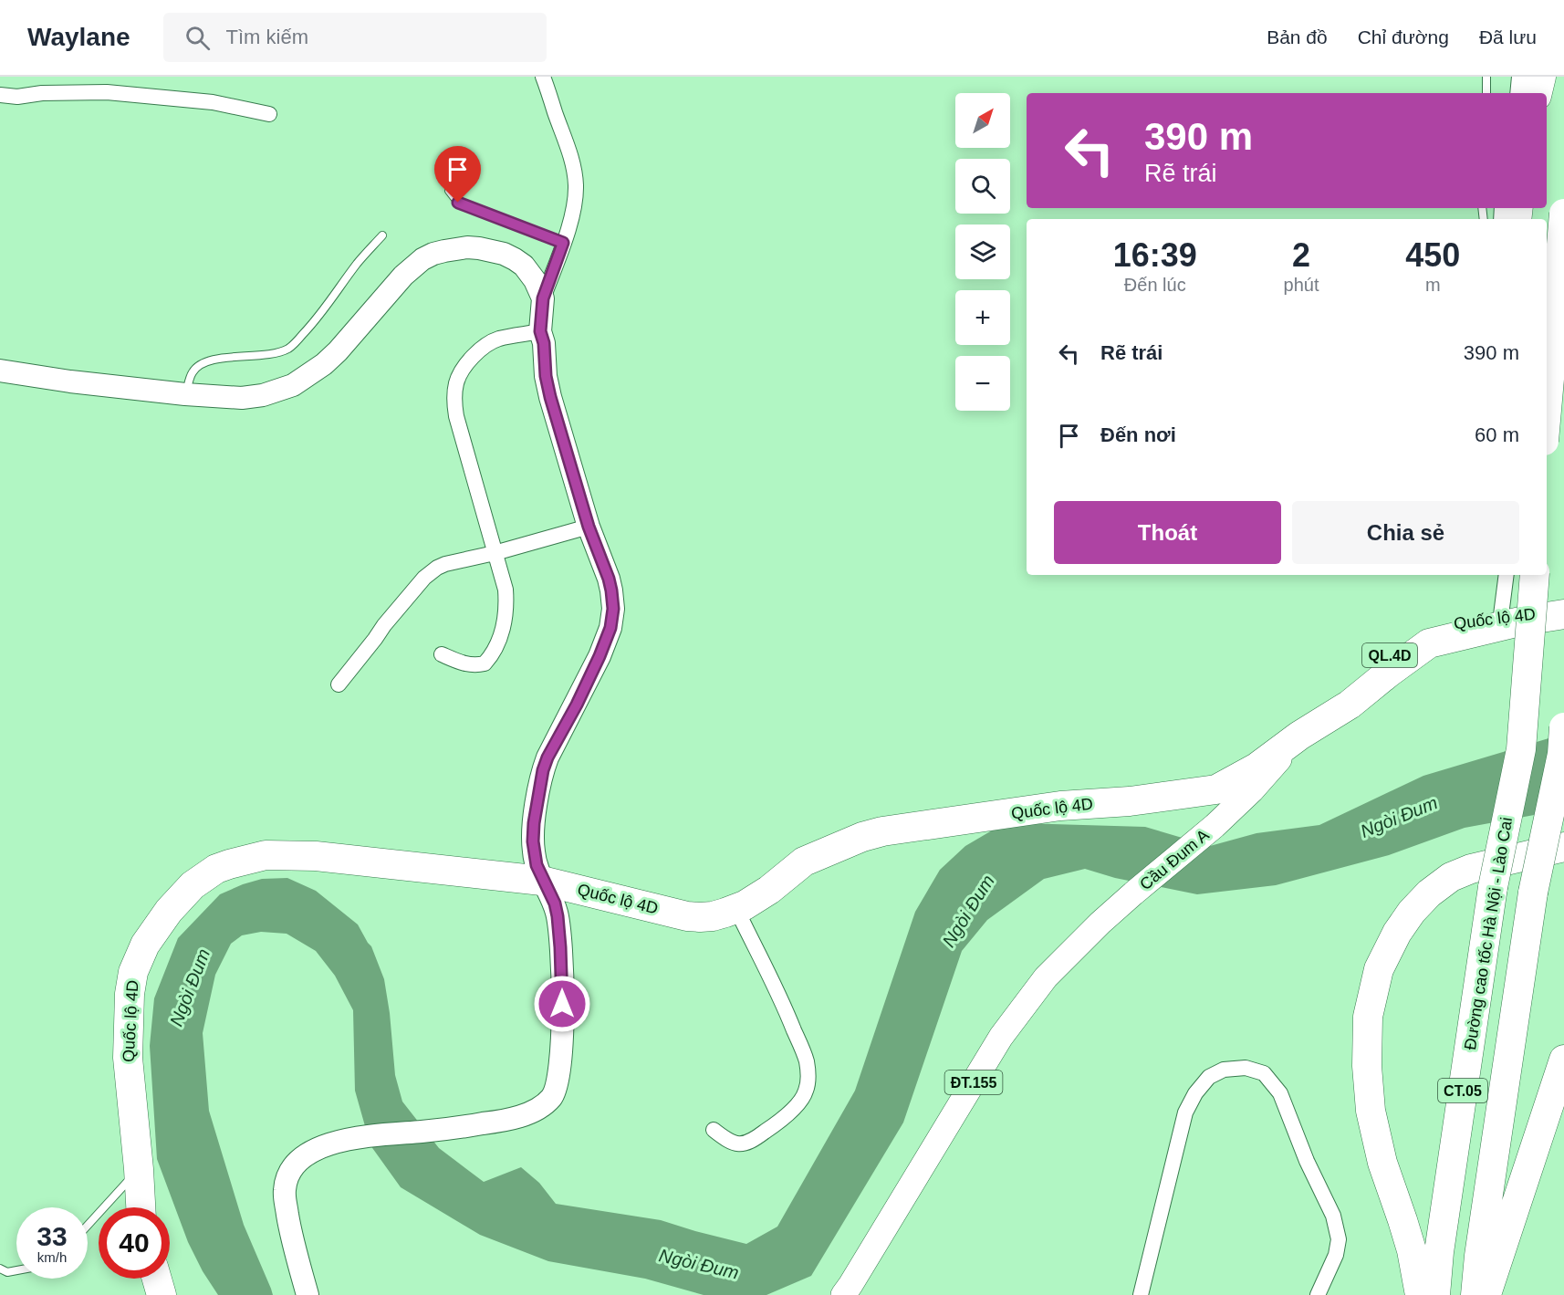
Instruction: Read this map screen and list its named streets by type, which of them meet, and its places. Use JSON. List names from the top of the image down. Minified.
{"streets":{"highway":["Quốc lộ 4D","QL.4D","Đường cao tốc Hà Nội - Lào Cai","CT.05"],"main road":["Cầu Đum A","ĐT.155"]},"crossings":[["Quốc lộ 4D","Cầu Đum A"]],"water":["Ngòi Đum"],"north":"top right","page":{"header":"Waylane","search":"Tìm kiếm","nav":["Bản đồ","Chỉ đường","Đã lưu"],"map_buttons":["+","−"],"turn":["390 m","Rẽ trái"],"eta":["16:39","Đến lúc","2","phút","450","m"],"list":[{"name":"Rẽ trái","value":"390 m"},{"name":"Đến nơi","value":"60 m"}],"buttons":["Thoát","Chia sẻ"],"speed":"33 km/h","limit":"40"}}
